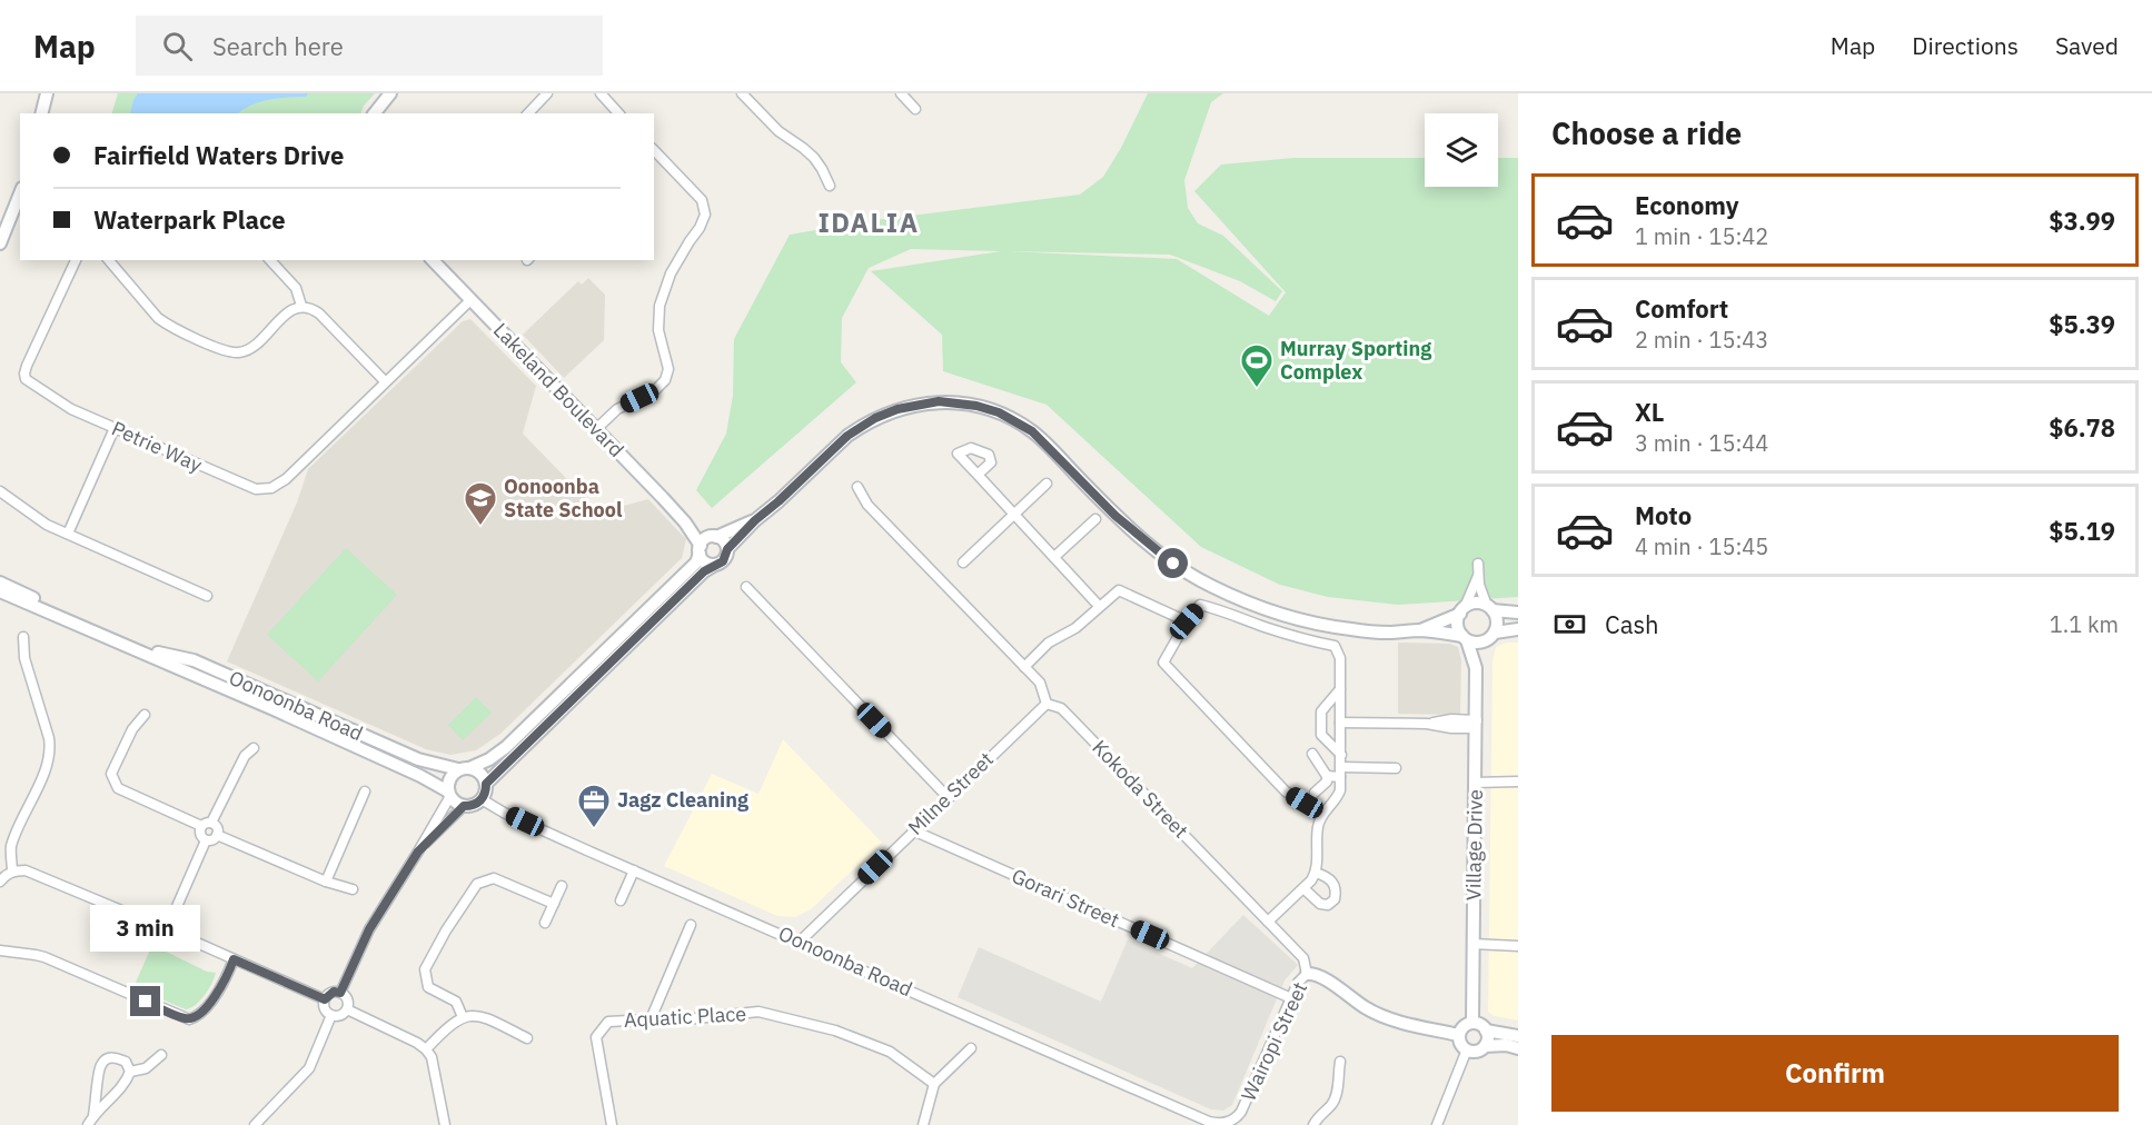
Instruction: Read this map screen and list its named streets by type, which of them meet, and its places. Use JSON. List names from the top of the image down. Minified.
{"streets":{"street":["Lakeland Boulevard","Petrie Way","Oonoonba Road","Kokoda Street","Milne Street","Village Drive","Gorari Street","Aquatic Place","Wairopi Street"]},"crossings":[["Lakeland Boulevard","Petrie Way"],["Oonoonba Road","Milne Street"],["Oonoonba Road","Wairopi Street"],["Kokoda Street","Milne Street"],["Kokoda Street","Wairopi Street"],["Milne Street","Gorari Street"],["Gorari Street","Wairopi Street"]],"districts":["IDALIA"],"places":{"sports":["Murray Sporting Complex"],"school or university":["Oonoonba State School"],"office":["Jagz Cleaning"]},"page":{"header":"Map","search":"Search here","nav":["Map","Directions","Saved"],"heading":"Choose a ride","banner":["Fairfield Waters Drive","Waterpark Place"],"list":[{"name":"Economy","note":"1 min · 15:42","value":"$3.99"},{"name":"Comfort","note":"2 min · 15:43","value":"$5.39"},{"name":"XL","note":"3 min · 15:44","value":"$6.78"},{"name":"Moto","note":"4 min · 15:45","value":"$5.19"}],"pay":["Cash","1.1 km"],"bubble":"3 min","buttons":"Confirm"}}
